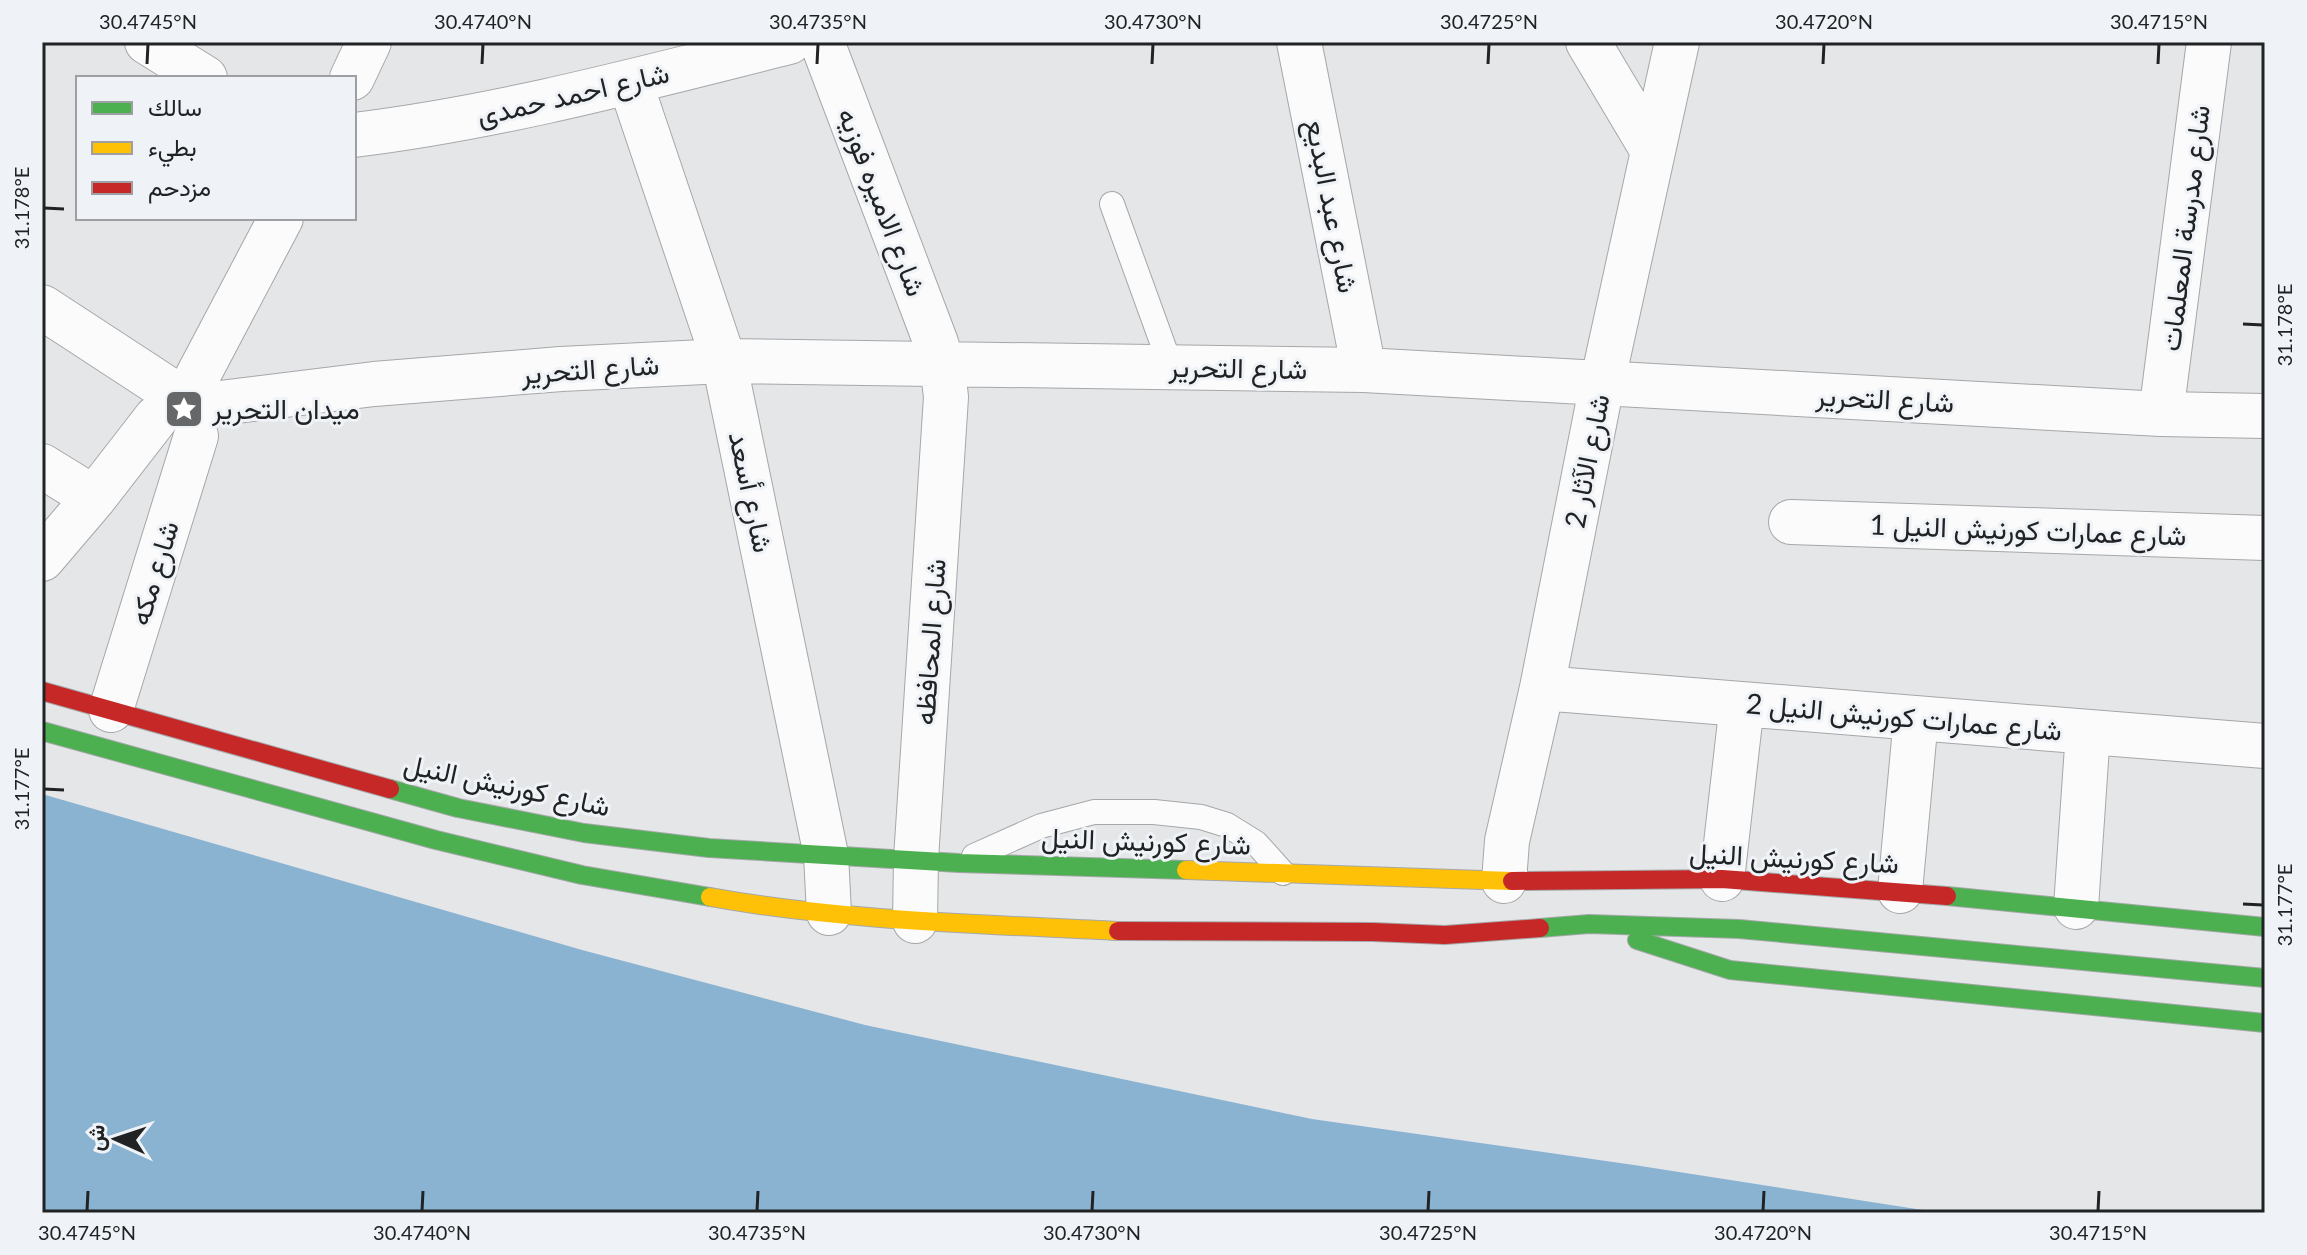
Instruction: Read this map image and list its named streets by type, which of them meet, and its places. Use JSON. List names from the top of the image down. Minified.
{"streets":{"main road":["شارع كورنيش النيل"],"street":["شارع احمد حمدى","شارع الاميره فوزيه","شارع عبد البديع","شارع مدرسة المعلمات","شارع التحرير","شارع الآثار 2","شارع أسعد","شارع عمارات كورنيش النيل 1","شارع مكه","شارع المحافظه","شارع عمارات كورنيش النيل 2"]},"crossings":[["شارع احمد حمدى","شارع أسعد"],["شارع الاميره فوزيه","شارع التحرير"],["شارع الاميره فوزيه","شارع المحافظه"],["شارع عبد البديع","شارع التحرير"],["شارع مدرسة المعلمات","شارع التحرير"],["شارع التحرير","شارع الآثار 2"],["شارع التحرير","شارع أسعد"],["شارع التحرير","شارع مكه"],["شارع التحرير","شارع المحافظه"],["شارع الآثار 2","شارع عمارات كورنيش النيل 2"],["شارع الآثار 2","شارع كورنيش النيل"],["شارع أسعد","شارع كورنيش النيل"],["شارع مكه","شارع كورنيش النيل"],["شارع المحافظه","شارع كورنيش النيل"]],"places":{"place":["ميدان التحرير"]},"legend":["سالك","بطيء","مزدحم"],"north":"left","coordinates":["30.4745°N","30.4740°N","30.4735°N","30.4730°N","30.4725°N","30.4720°N","30.4715°N","31.178°E","31.177°E"]}
